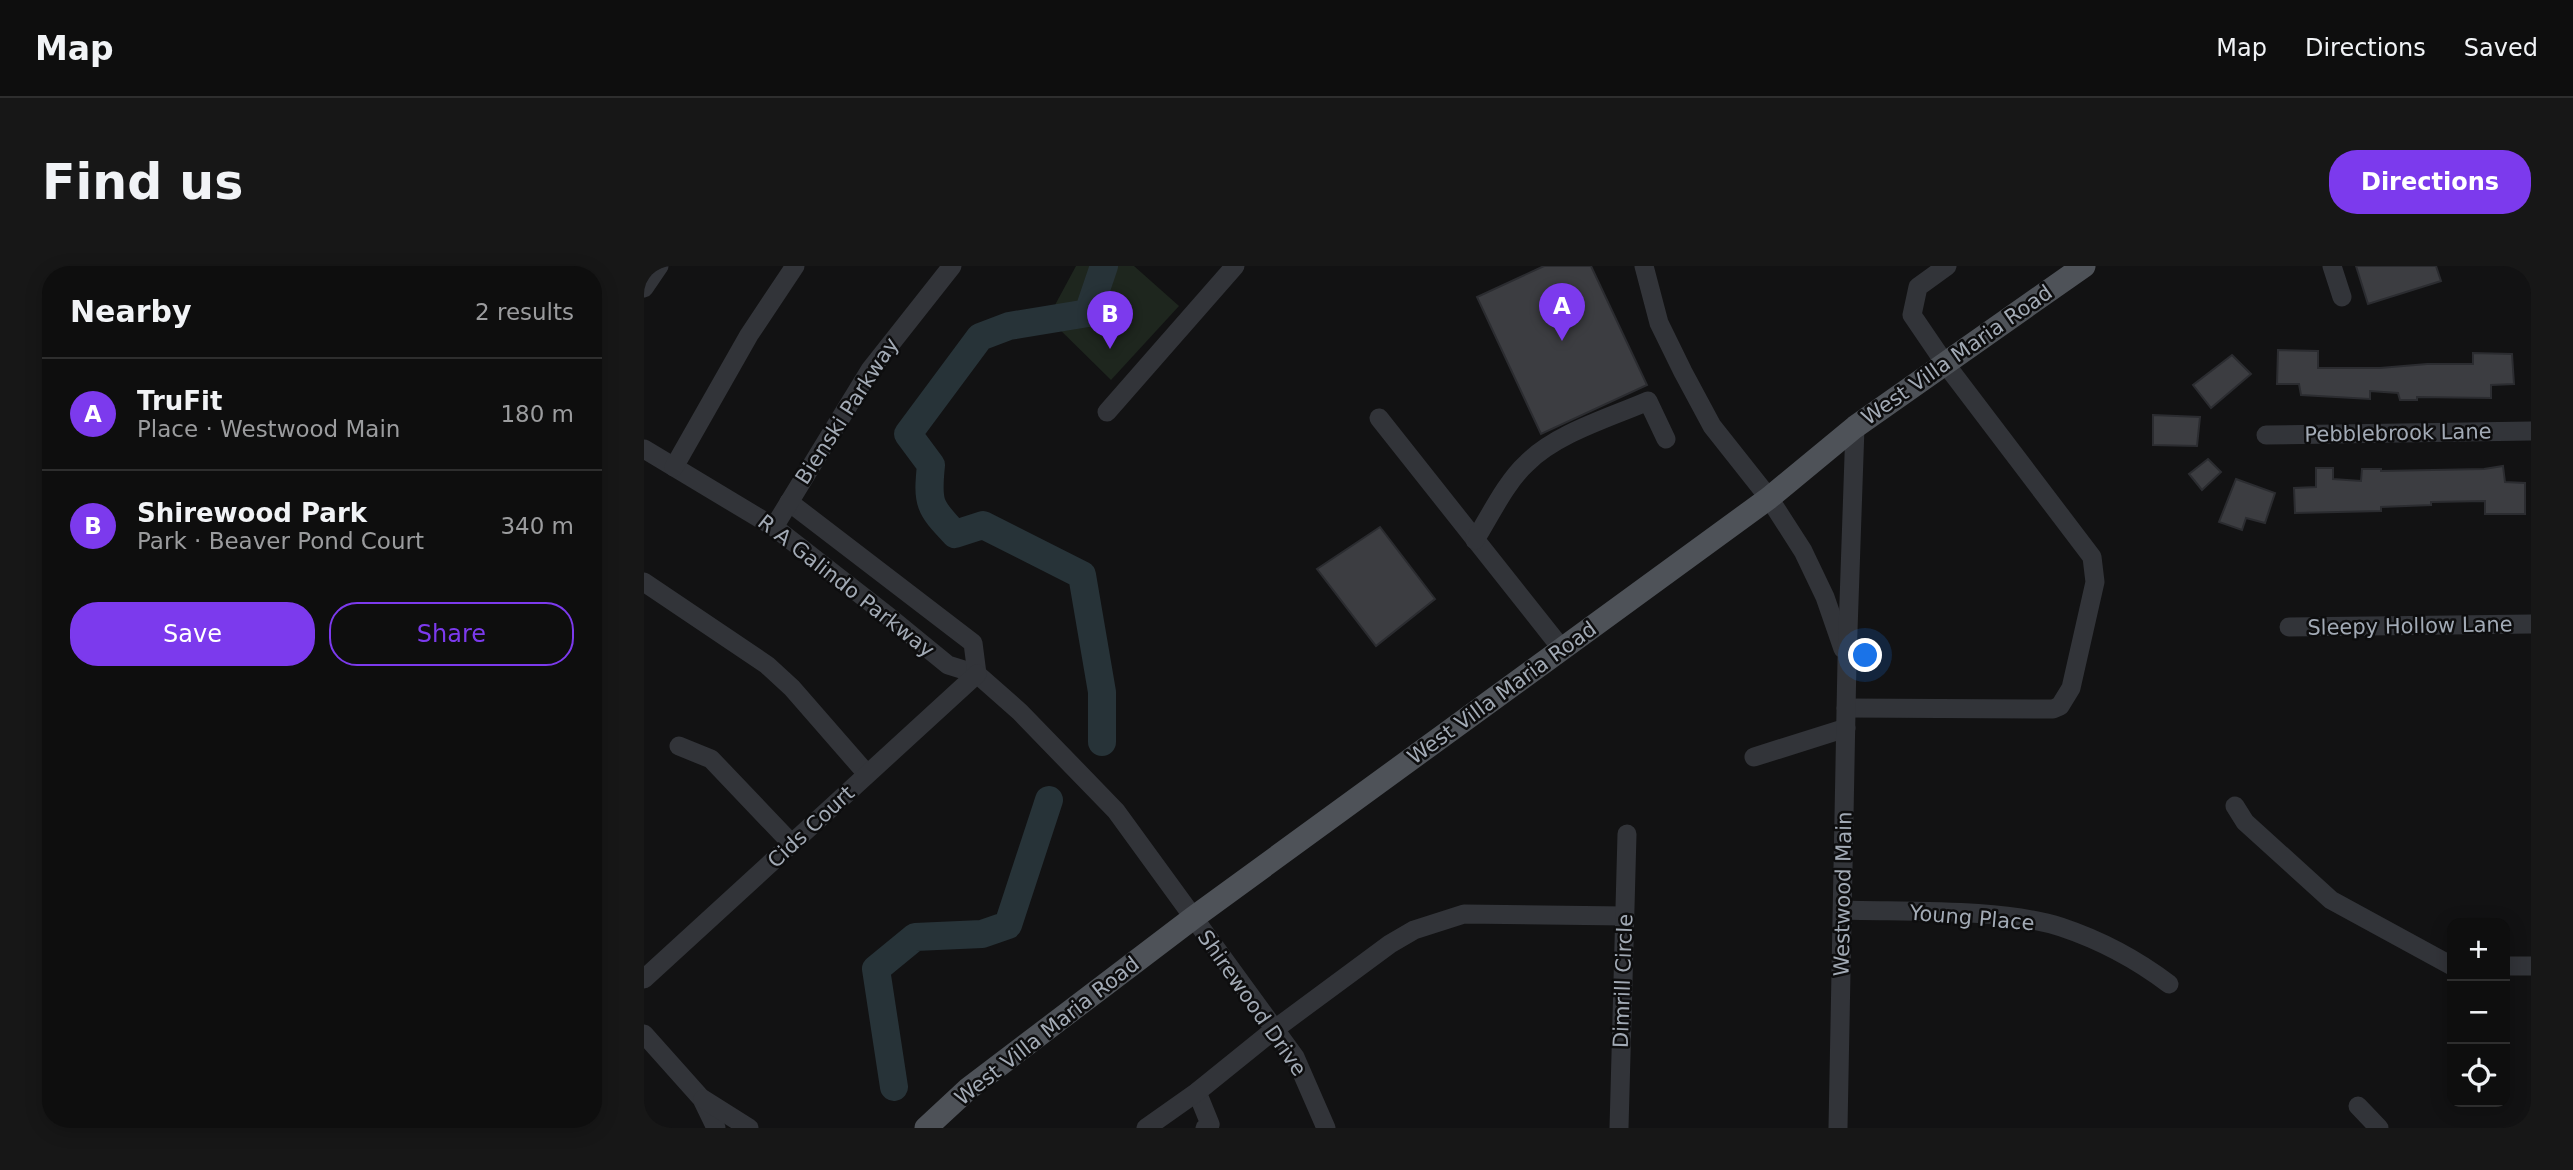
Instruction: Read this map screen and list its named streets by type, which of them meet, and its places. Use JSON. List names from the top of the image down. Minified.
{"streets":{"main road":["West Villa Maria Road"],"street":["Bienski Parkway","Pebblebrook Lane","R A Galindo Parkway","Sleepy Hollow Lane","Cids Court","Westwood Main","Young Place","Dimrill Circle","Shirewood Drive"]},"crossings":[["West Villa Maria Road","R A Galindo Parkway"],["West Villa Maria Road","Westwood Main"],["West Villa Maria Road","Shirewood Drive"],["Bienski Parkway","R A Galindo Parkway"],["R A Galindo Parkway","Cids Court"],["R A Galindo Parkway","Shirewood Drive"],["Westwood Main","Young Place"]],"page":{"header":"Map","nav":["Map","Directions","Saved"],"buttons":["Directions",["Save","Share"]],"title":"Find us","heading":["Nearby","2 results"],"pins":["A","B"],"list":[{"mark":"A","name":"TruFit","note":"Place · Westwood Main","value":"180 m"},{"mark":"B","name":"Shirewood Park","note":"Park · Beaver Pond Court","value":"340 m"}],"map_buttons":["+","−"]}}
